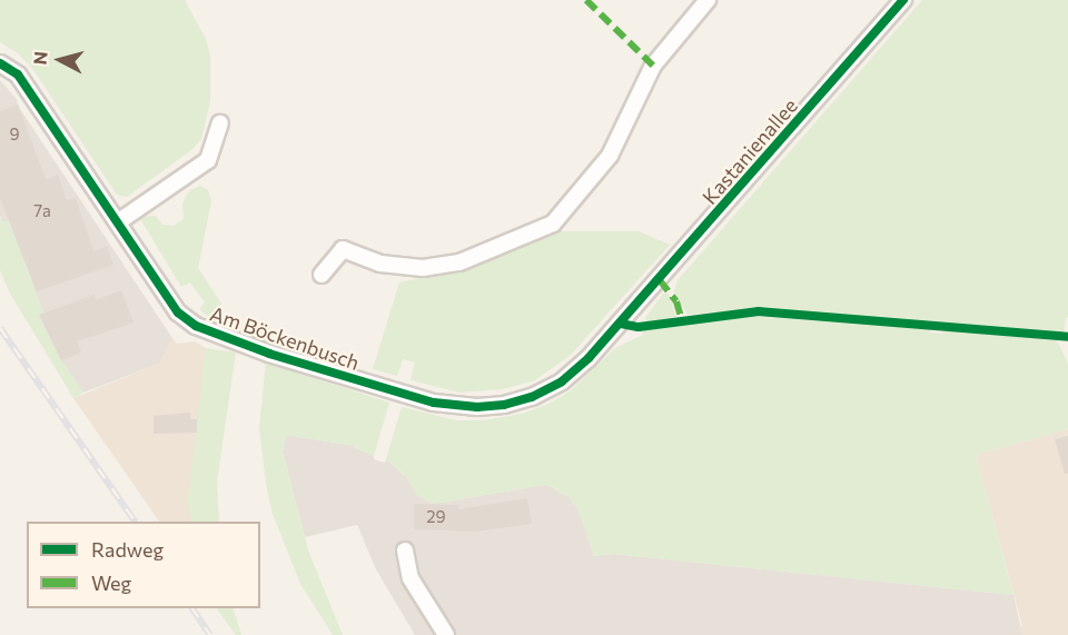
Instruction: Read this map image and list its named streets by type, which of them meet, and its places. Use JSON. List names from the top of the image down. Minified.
{"streets":{"street":["Kastanienallee","Am Böckenbusch"]},"crossings":[["Kastanienallee","Am Böckenbusch"]],"house_numbers":["9","7a","29"],"legend":["Radweg","Weg"],"north":"left"}
